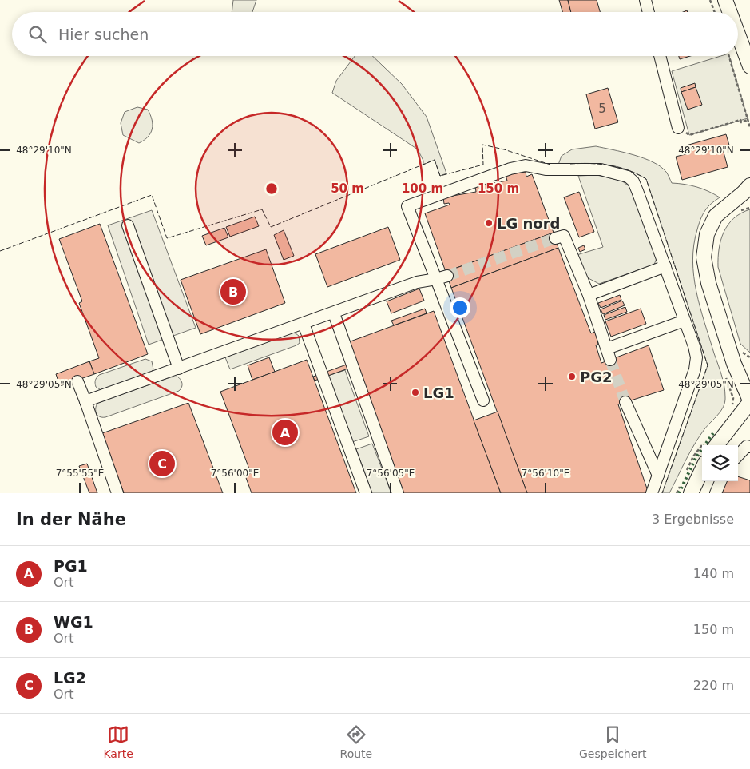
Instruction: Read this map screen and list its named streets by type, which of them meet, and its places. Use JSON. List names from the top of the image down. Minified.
{"places":["LG nord","PG2","LG1"],"house_numbers":["5"],"page":{"search":"Hier suchen","pins":["B","A","C"],"heading":["In der Nähe","3 Ergebnisse"],"list":[{"mark":"A","name":"PG1","note":"Ort","value":"140 m"},{"mark":"B","name":"WG1","note":"Ort","value":"150 m"},{"mark":"C","name":"LG2","note":"Ort","value":"220 m"}],"nav":["Karte","Route","Gespeichert"]},"coordinates":["48°29'10\"N","48°29'05\"N","7°55'55\"E","7°56'00\"E","7°56'05\"E","7°56'10\"E"],"rings":["50 m","100 m","150 m"]}
